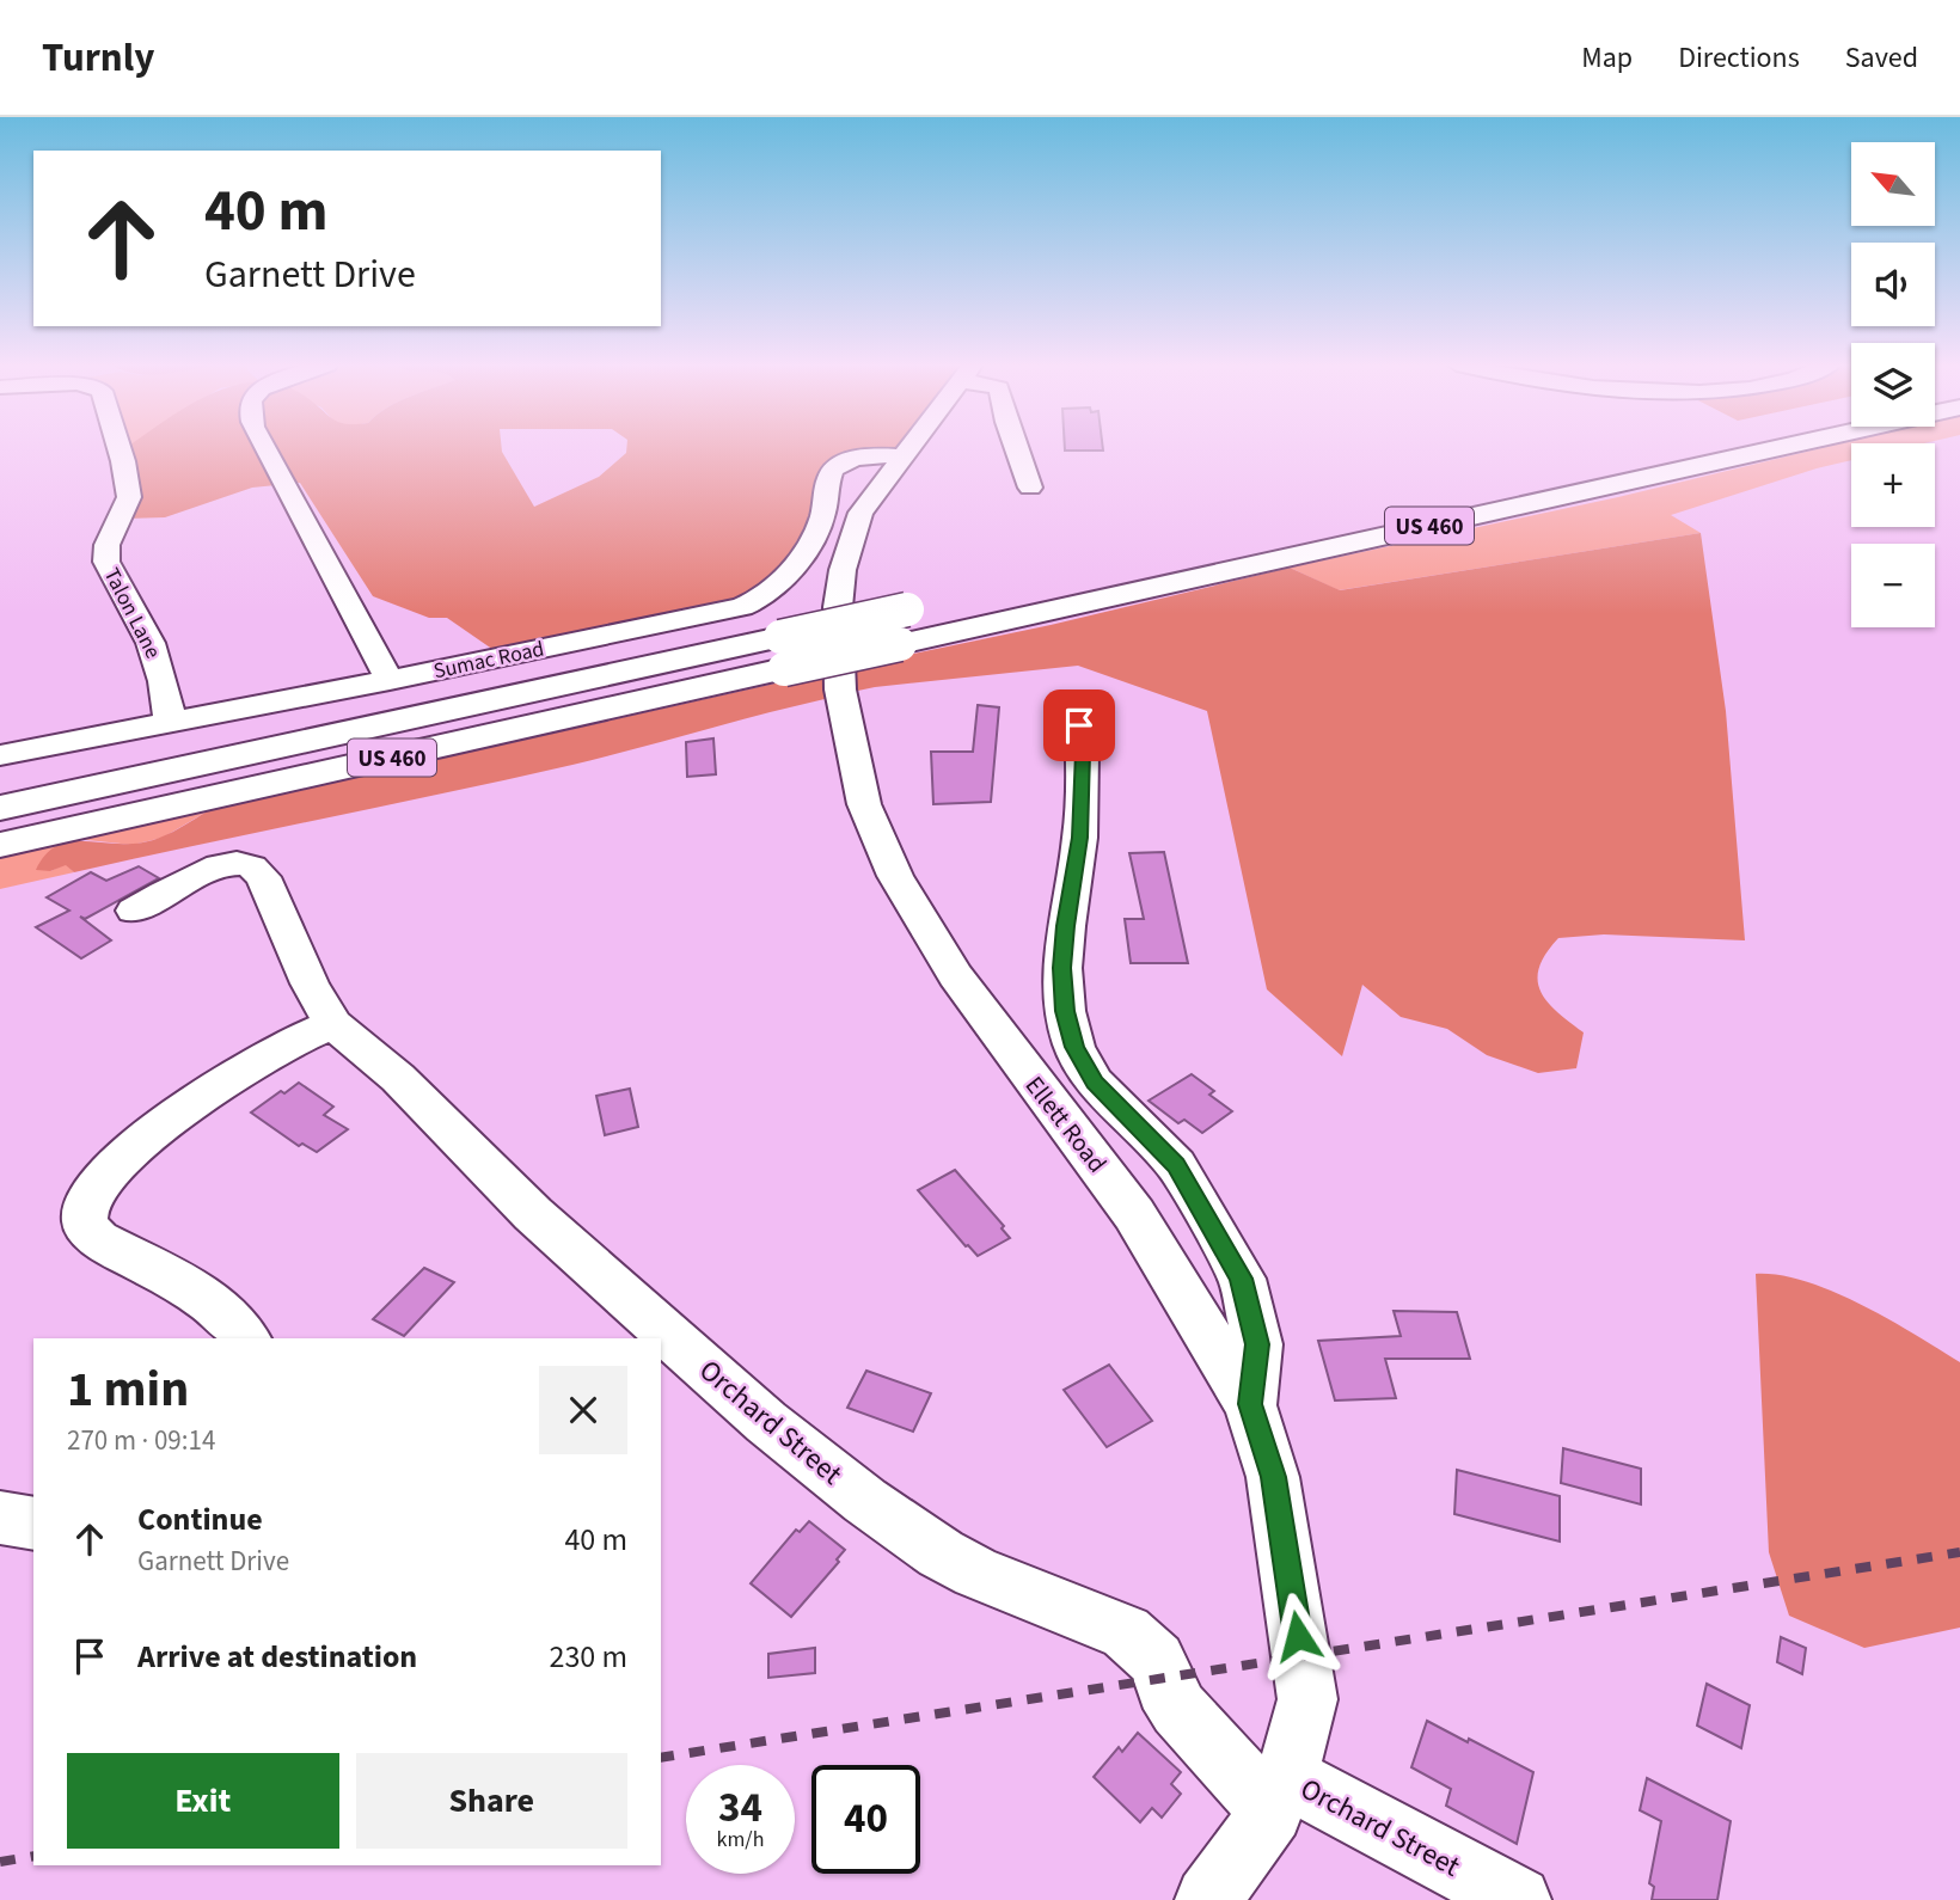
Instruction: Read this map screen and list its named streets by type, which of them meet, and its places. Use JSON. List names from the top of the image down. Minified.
{"streets":{"highway":["US 460"],"street":["Talon Lane","Sumac Road","Ellett Road","Orchard Street"]},"crossings":[["Sumac Road","Ellett Road"],["Ellett Road","Orchard Street"]],"north":"top left","page":{"header":"Turnly","nav":["Map","Directions","Saved"],"map_buttons":["+","−"],"turn":["40 m","Garnett Drive"],"heading":["1 min","270 m · 09:14"],"list":[{"name":"Continue","note":"Garnett Drive","value":"40 m"},{"name":"Arrive at destination","value":"230 m"}],"buttons":["Exit","Share"],"speed":"34 km/h","limit":"40"}}
